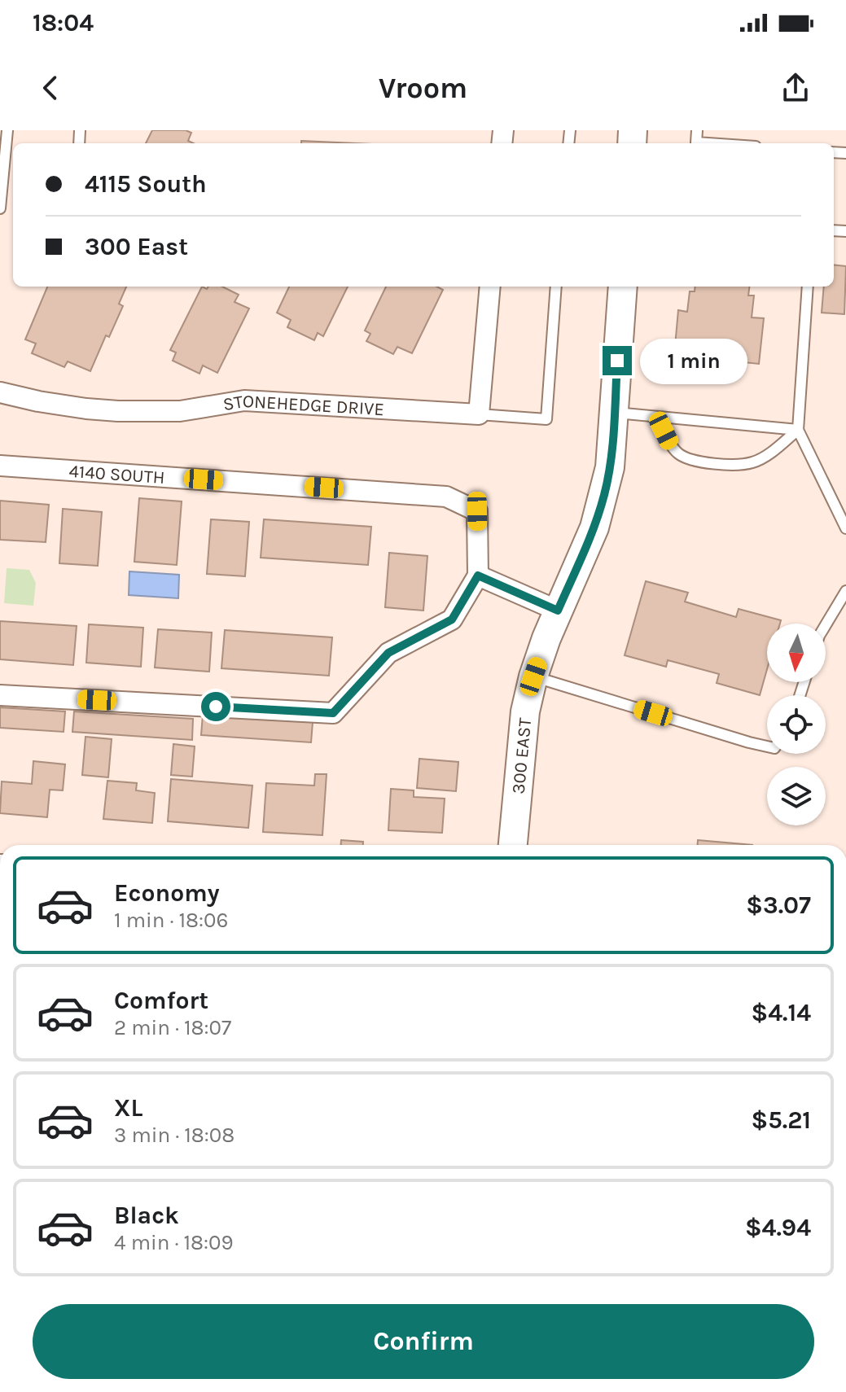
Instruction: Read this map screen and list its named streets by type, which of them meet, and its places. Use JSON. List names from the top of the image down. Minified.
{"streets":{"street":["STONEHEDGE DRIVE","4140 SOUTH","300 EAST"]},"north":"bottom","page":{"status":"18:04","header":"Vroom","banner":["4115 South","300 East"],"bubble":"1 min","list":[{"name":"Economy","note":"1 min · 18:06","value":"$3.07"},{"name":"Comfort","note":"2 min · 18:07","value":"$4.14"},{"name":"XL","note":"3 min · 18:08","value":"$5.21"},{"name":"Black","note":"4 min · 18:09","value":"$4.94"}],"buttons":"Confirm"}}
